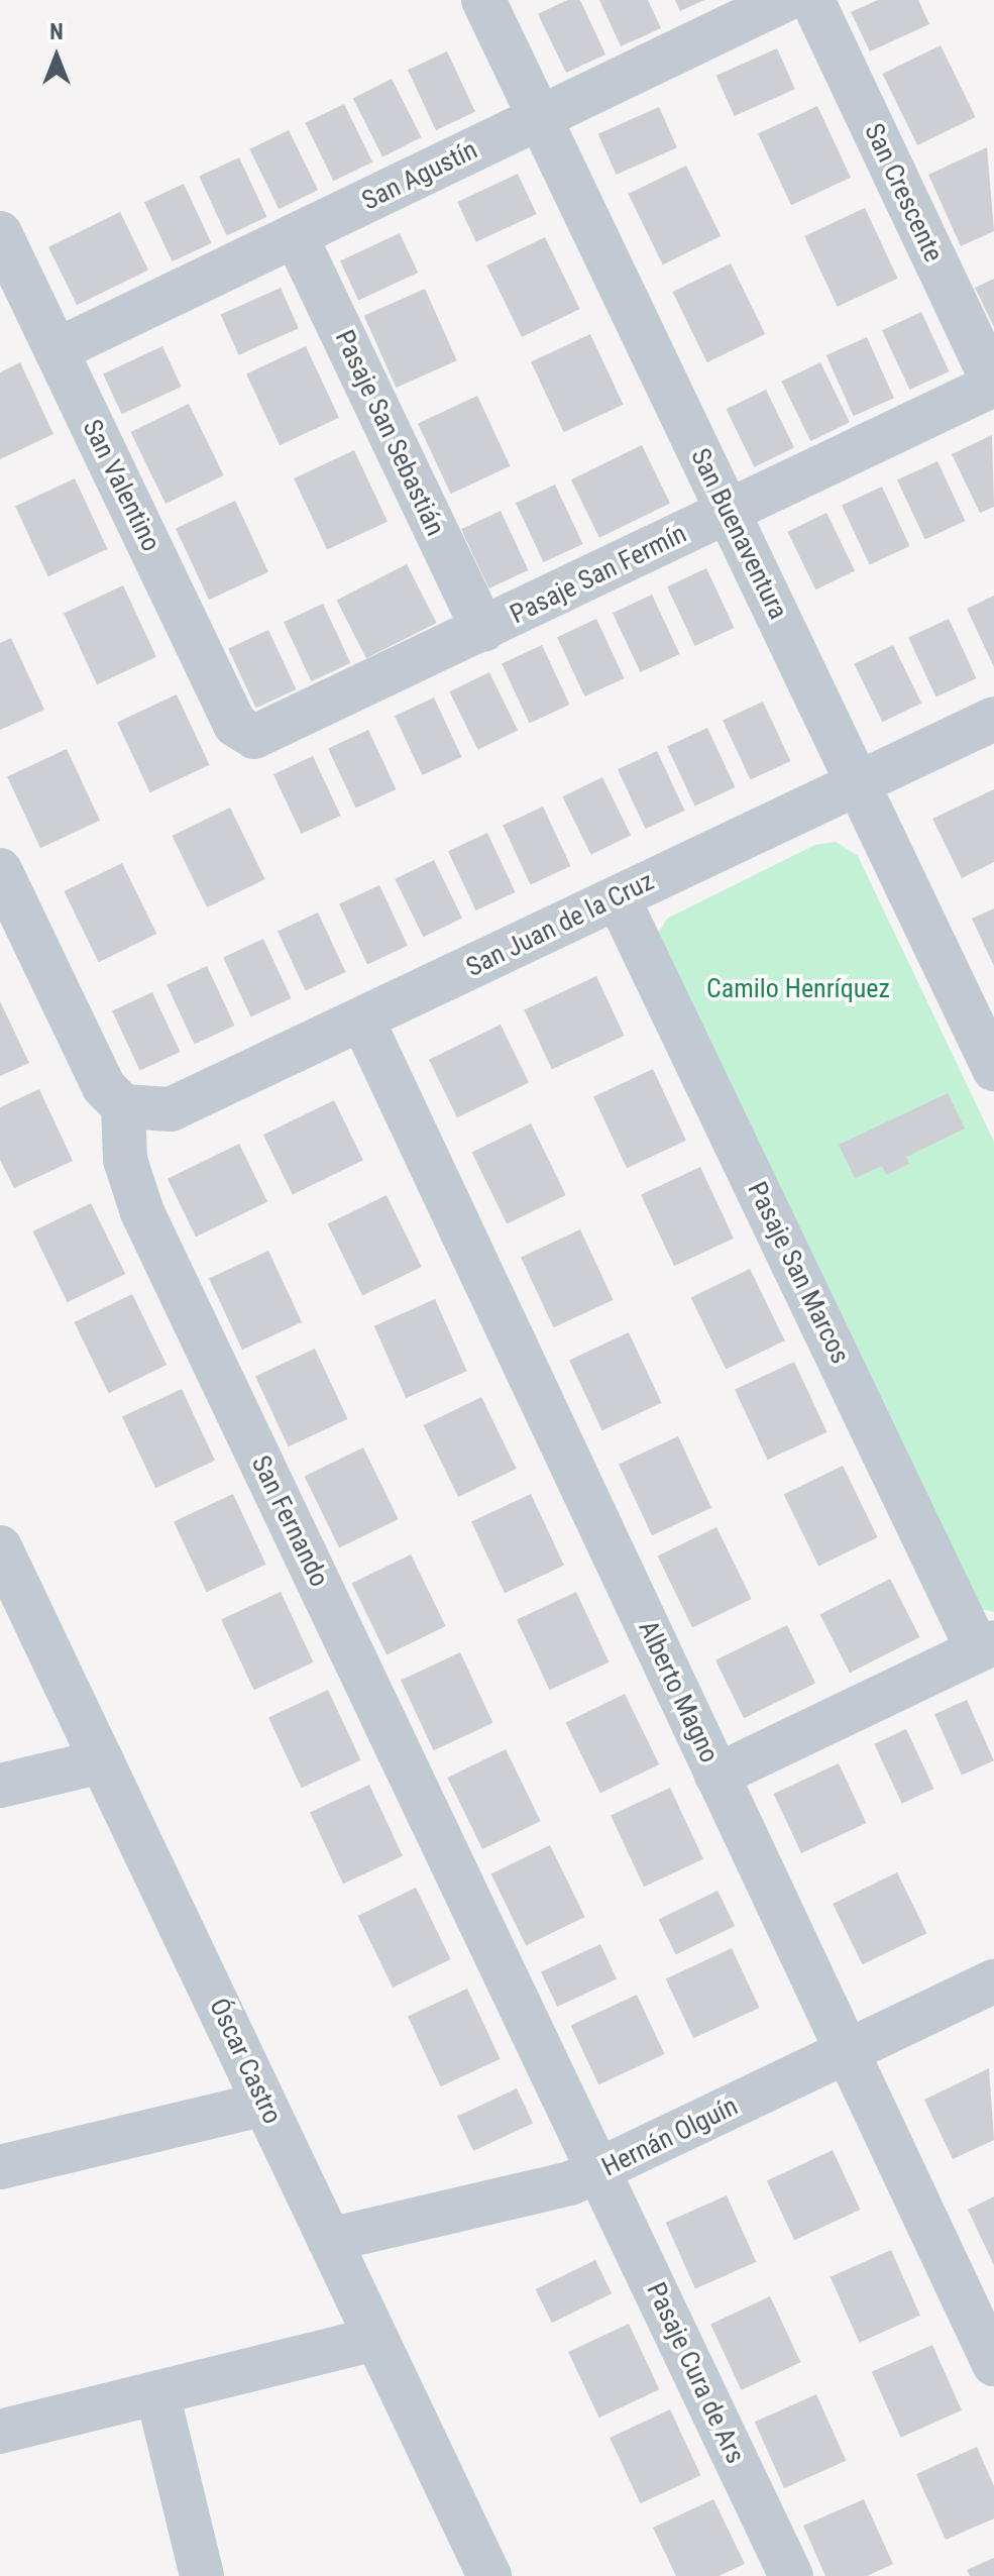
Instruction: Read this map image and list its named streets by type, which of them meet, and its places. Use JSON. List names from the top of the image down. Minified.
{"streets":{"street":["San Agustín","San Crescente","Pasaje San Sebastián","San Valentino","San Buenaventura","Pasaje San Fermín","San Juan de la Cruz","Pasaje San Marcos","San Fernando","Alberto Magno","Óscar Castro","Hernán Olguín","Pasaje Cura de Ars"]},"crossings":[["San Agustín","Pasaje San Sebastián"],["San Agustín","San Valentino"],["San Agustín","San Buenaventura"],["San Crescente","Pasaje San Fermín"],["Pasaje San Sebastián","Pasaje San Fermín"],["San Valentino","Pasaje San Fermín"],["San Buenaventura","Pasaje San Fermín"],["San Buenaventura","San Juan de la Cruz"],["San Juan de la Cruz","Pasaje San Marcos"],["San Juan de la Cruz","San Fernando"],["San Juan de la Cruz","Alberto Magno"],["San Fernando","Hernán Olguín"],["San Fernando","Pasaje Cura de Ars"],["Alberto Magno","Hernán Olguín"],["Óscar Castro","Hernán Olguín"],["Hernán Olguín","Pasaje Cura de Ars"]],"parks":["Camilo Henríquez"],"north":"top"}
